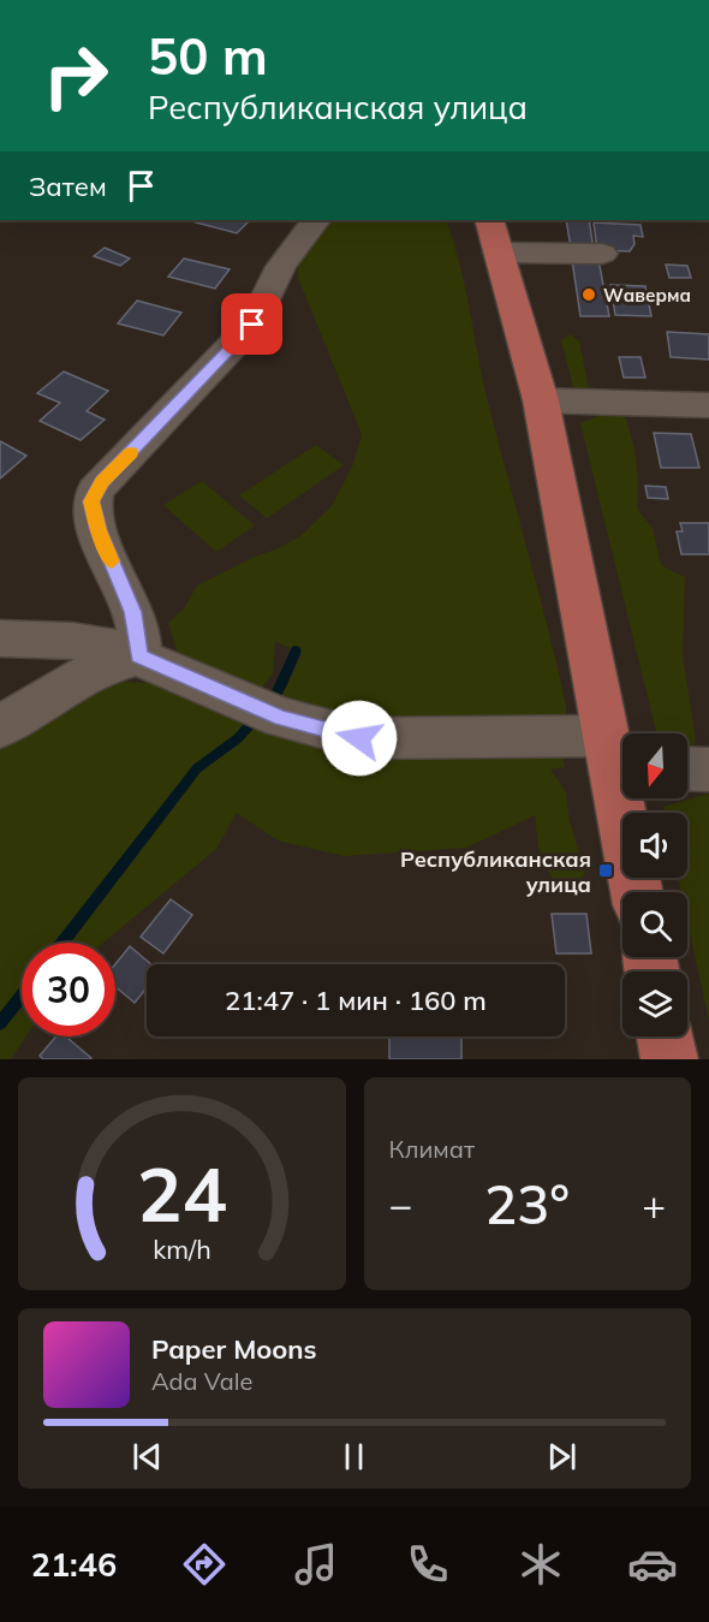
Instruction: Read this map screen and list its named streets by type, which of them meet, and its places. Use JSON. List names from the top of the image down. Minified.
{"places":{"other":["Wаверма"],"transit":["Республиканская улица"]},"north":"bottom","page":{"turn":["50 m","Республиканская улица"],"then":"Затем","limit":"30","trip":"21:47 · 1 мин · 160 m","tile":"Климат","heat":["−","23°","+"],"song":["Paper Moons","Ada Vale"],"tabs":"21:46","gauge":["24","km/h"]}}
